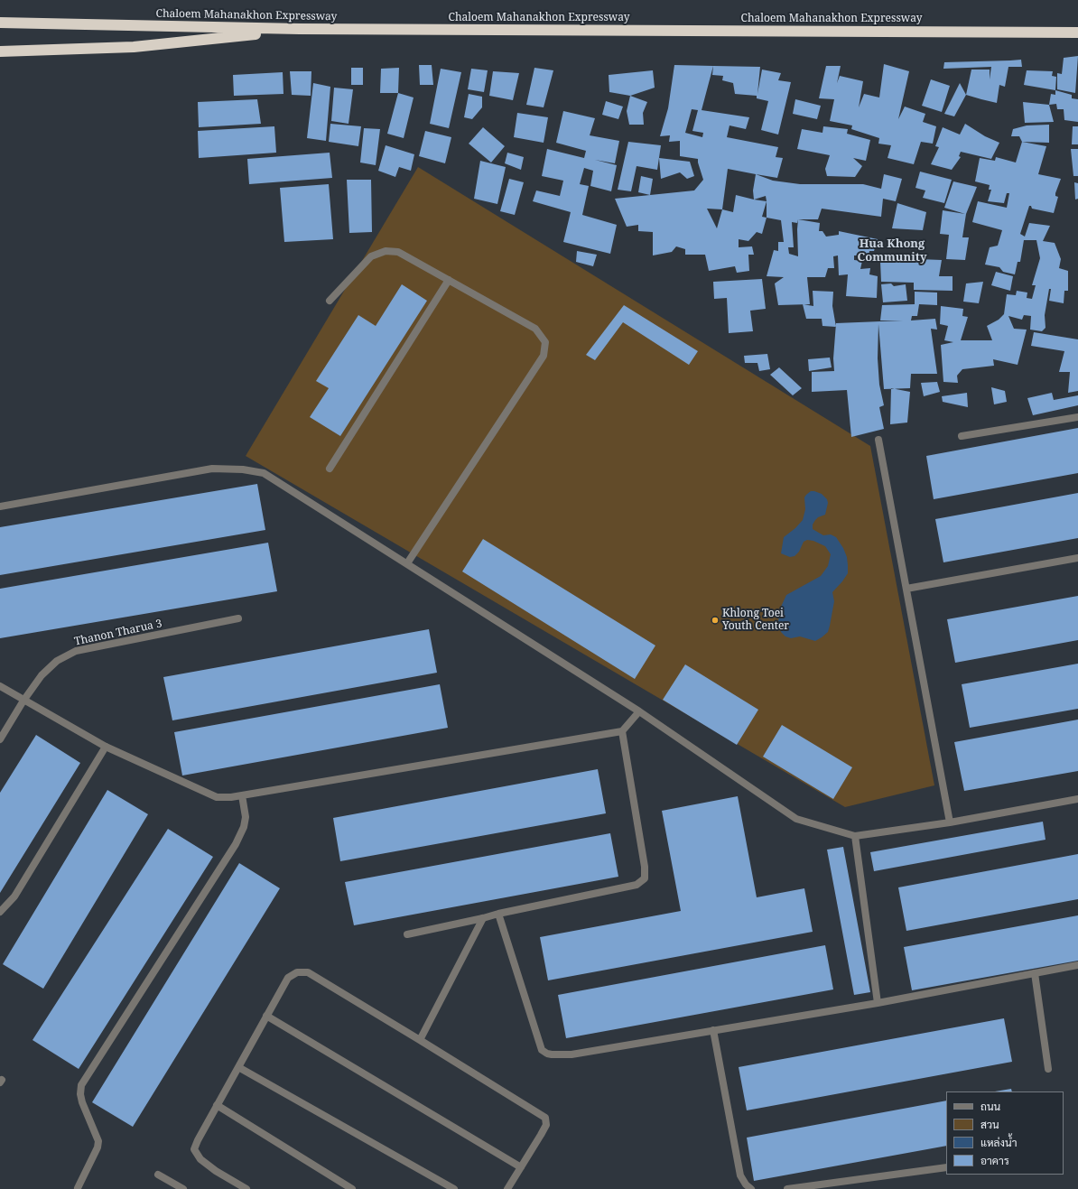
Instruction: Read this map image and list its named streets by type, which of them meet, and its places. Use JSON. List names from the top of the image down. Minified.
{"streets":{"highway":["Chaloem Mahanakhon Expressway"],"street":["Thanon Tharua 3"]},"districts":["Hua Khong Community"],"places":["Khlong Toei Youth Center"],"legend":["ถนน","สวน","แหล่งน้ำ","อาคาร"]}
